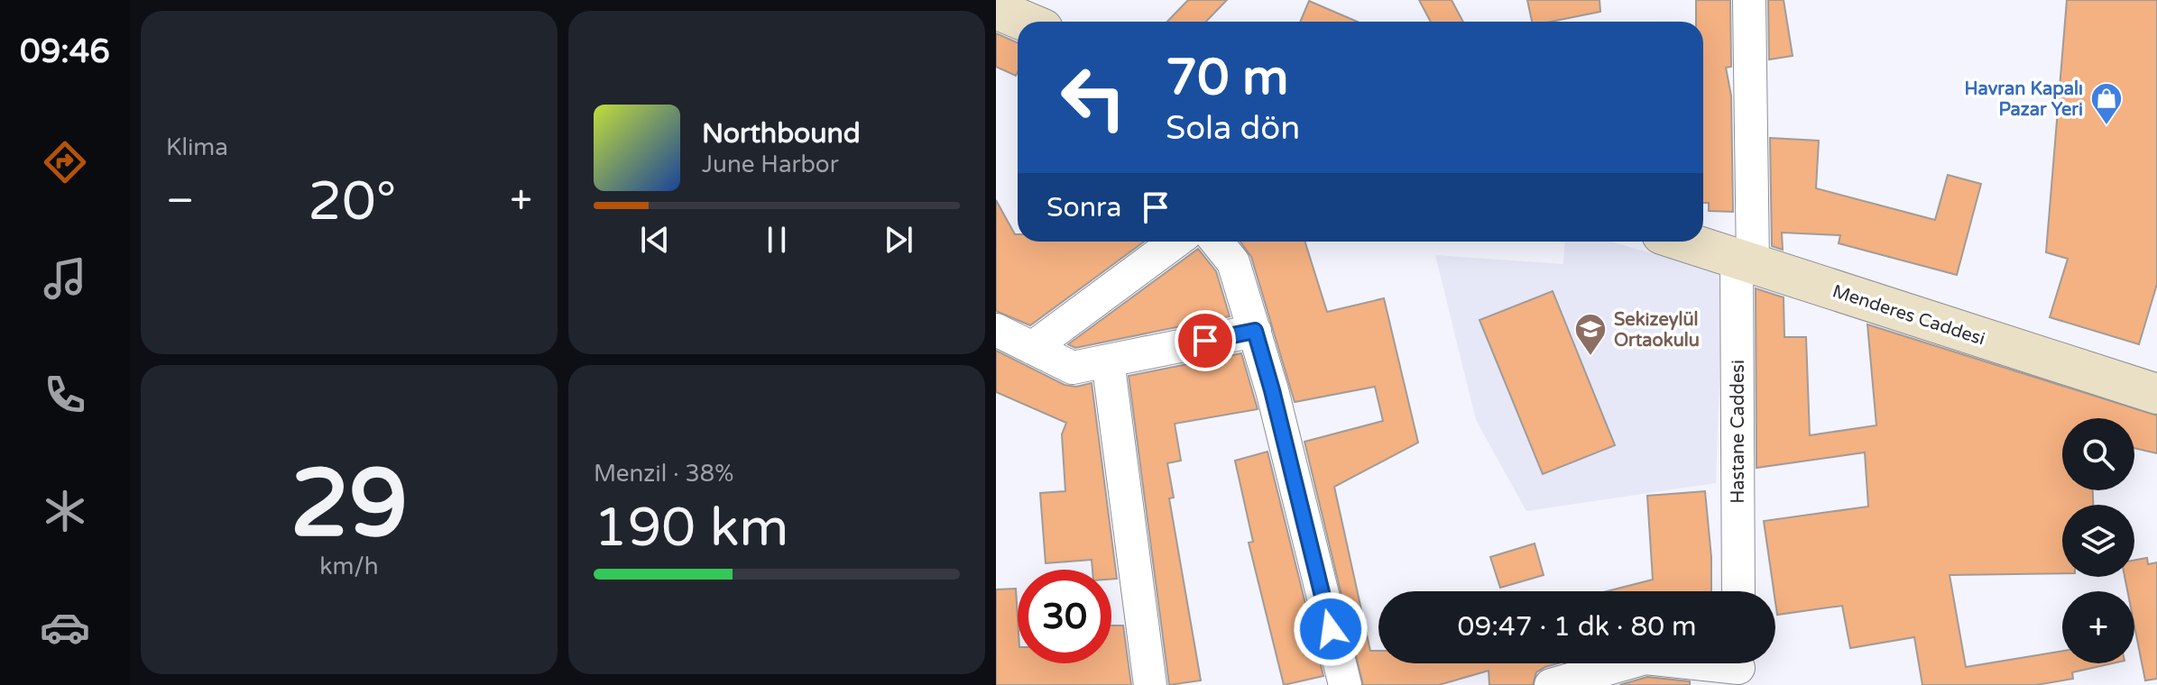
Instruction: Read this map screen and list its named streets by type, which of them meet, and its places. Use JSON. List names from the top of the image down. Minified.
{"streets":{"main road":["Menderes Caddesi"],"street":["Hastane Caddesi"]},"crossings":[["Menderes Caddesi","Hastane Caddesi"]],"places":{"shop":["Havran Kapalı Pazar Yeri"],"school or university":["Sekizeylül Ortaokulu"]},"page":{"tabs":"09:46","tile":["Klima",["29","km/h"],["Menzil · 38%","190 km"]],"turn":["70 m","Sola dön"],"song":["Northbound","June Harbor"],"heat":["−","20°","+"],"then":"Sonra","map_buttons":"+","limit":"30","trip":"09:47 · 1 dk · 80 m"}}
